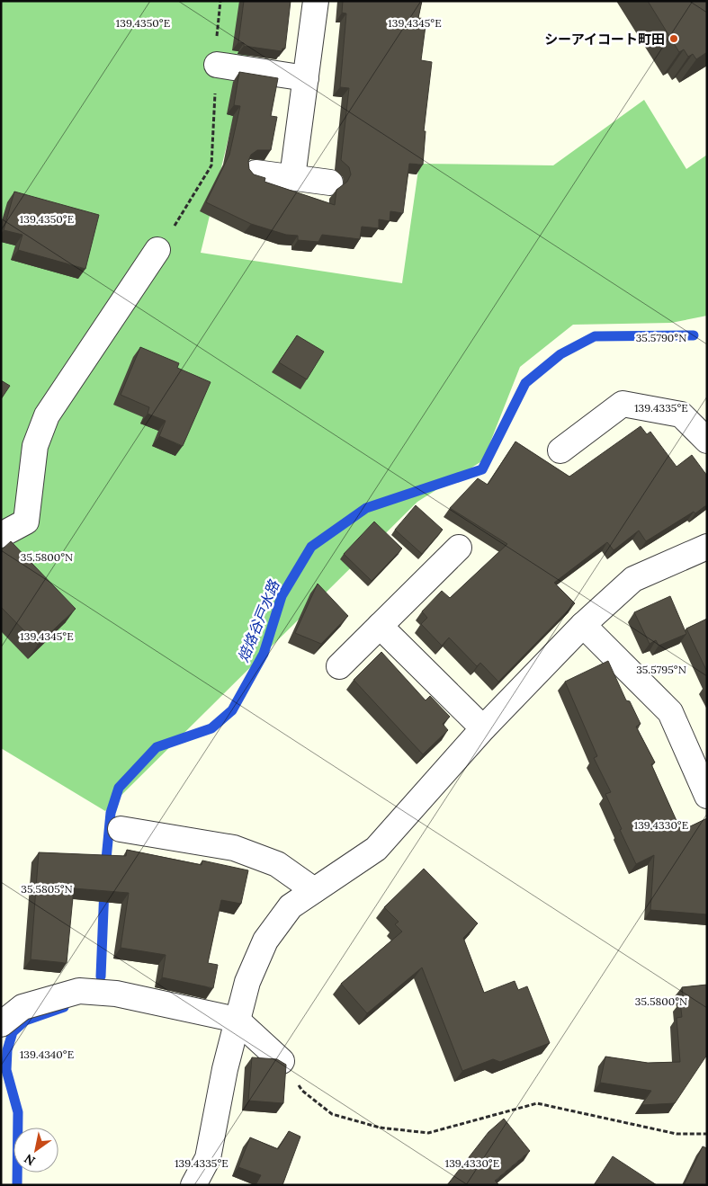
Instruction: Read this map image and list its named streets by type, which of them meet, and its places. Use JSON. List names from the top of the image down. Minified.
{"water":["焙烙谷戸水路"],"places":["シーアイコート町田"],"north":"bottom left","coordinates":["139.4345°E","139.4350°E","35.5790°N","139.4335°E","35.5800°N","35.5795°N","139.4330°E","35.5805°N","139.4340°E"]}
